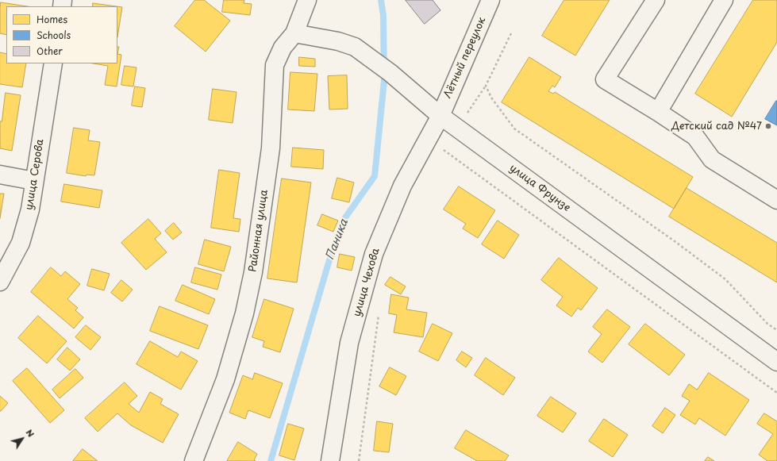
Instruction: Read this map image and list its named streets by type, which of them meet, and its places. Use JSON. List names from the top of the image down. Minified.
{"streets":{"street":["Лётный переулок","улица Серова","улица Фрунзе","Районная улица","улица Чехова"]},"crossings":[["Лётный переулок","улица Фрунзе"],["Лётный переулок","улица Чехова"],["улица Фрунзе","Районная улица"],["улица Фрунзе","улица Чехова"]],"water":["Паника"],"places":["Детский сад №47"],"legend":["Homes","Schools","Other"],"north":"top right"}
